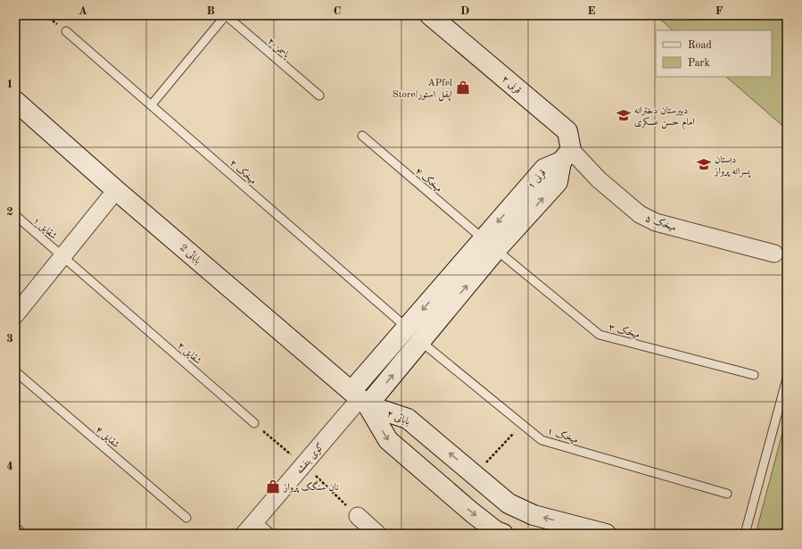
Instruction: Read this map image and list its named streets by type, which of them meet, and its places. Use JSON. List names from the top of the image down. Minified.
{"streets":{"main road":["قرنی ۲","قرنی ۱","بابائی 2","بابائی ۲"],"street":["میخک ۵","کوی بنفشه"],"lane":["یاسمن ۲","میخک ۲","میخک ۴","شقایق ۱","میخک ۳","شقایق ۲","میخک ۱","شقایق ۴"]},"crossings":[["قرنی ۲","قرنی ۱"],["قرنی ۲","میخک ۵"],["میخک ۲","قرنی ۱"],["میخک ۲","میخک ۱"],["قرنی ۱","میخک ۴"],["قرنی ۱","میخک ۵"],["قرنی ۱","بابائی 2"],["قرنی ۱","میخک ۳"],["قرنی ۱","بابائی ۲"],["قرنی ۱","میخک ۱"],["قرنی ۱","کوی بنفشه"],["میخک ۴","میخک ۳"],["شقایق ۱","شقایق ۲"],["بابائی 2","بابائی ۲"],["بابائی 2","کوی بنفشه"],["بابائی ۲","کوی بنفشه"]],"places":{"shop":["APfel Store|اپفل استور","نان سنگک پرواز"],"school or university":["دبیرستان دخترانه امام حسن عسکری","دبستان پسرانه پرواز"]},"legend":["Road","Park"],"grid":{"columns":["A","B","C","D","E","F"],"rows":["1","2","3","4"]}}
